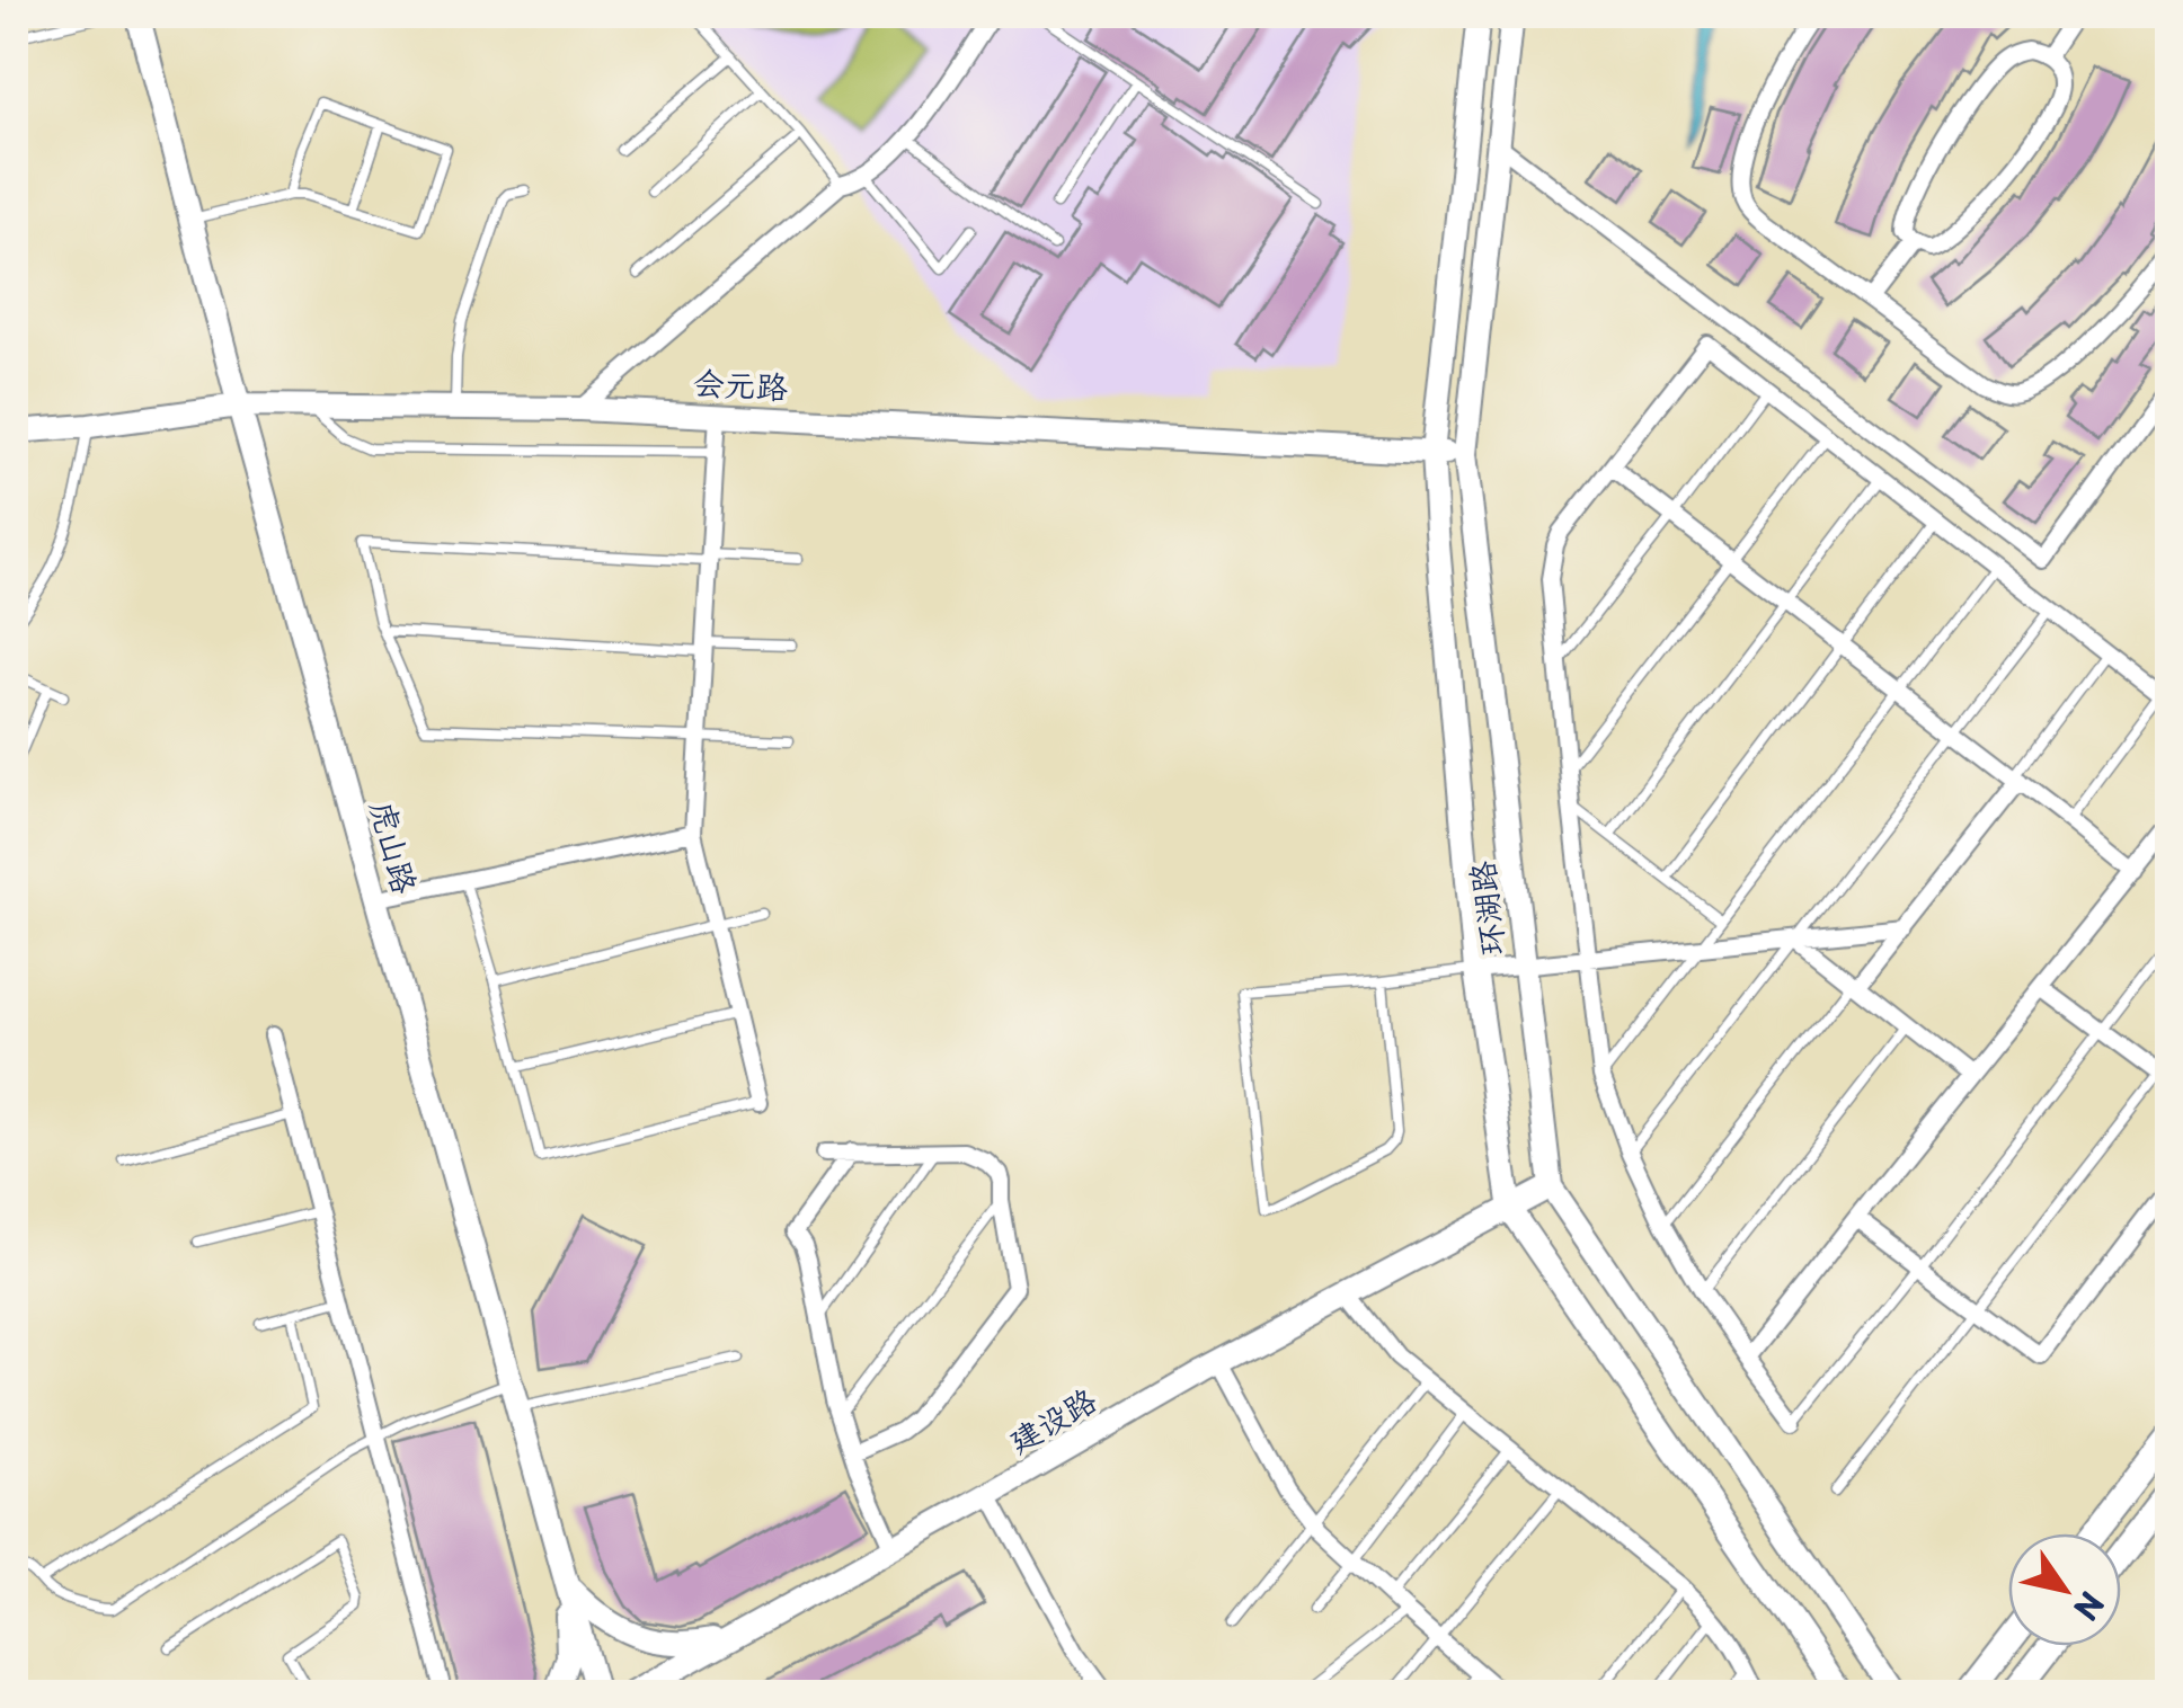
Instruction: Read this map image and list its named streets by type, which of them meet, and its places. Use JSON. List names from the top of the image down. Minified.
{"streets":{"street":["会元路","虎山路","环湖路","建设路"]},"crossings":[["会元路","虎山路"],["会元路","环湖路"],["环湖路","建设路"]],"north":"bottom right"}
